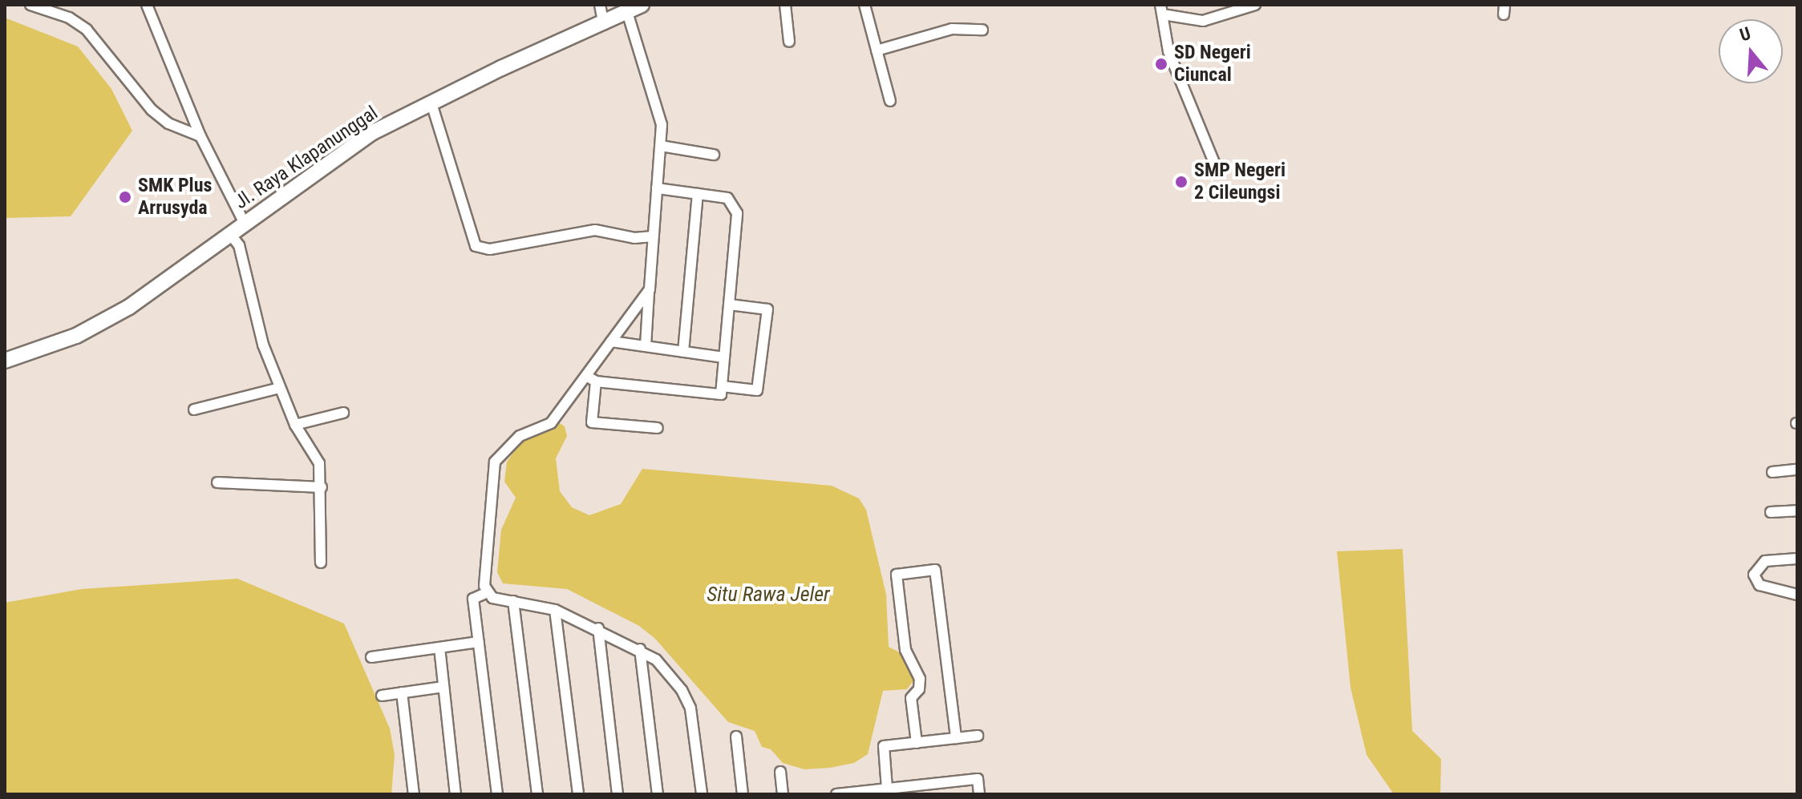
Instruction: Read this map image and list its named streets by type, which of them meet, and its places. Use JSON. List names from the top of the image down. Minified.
{"streets":{"street":["Jl. Raya Klapanunggal"]},"water":["Situ Rawa Jeler"],"places":["SD Negeri Ciuncal","SMP Negeri 2 Cileungsi","SMK Plus Arrusyda"],"north":"top"}
